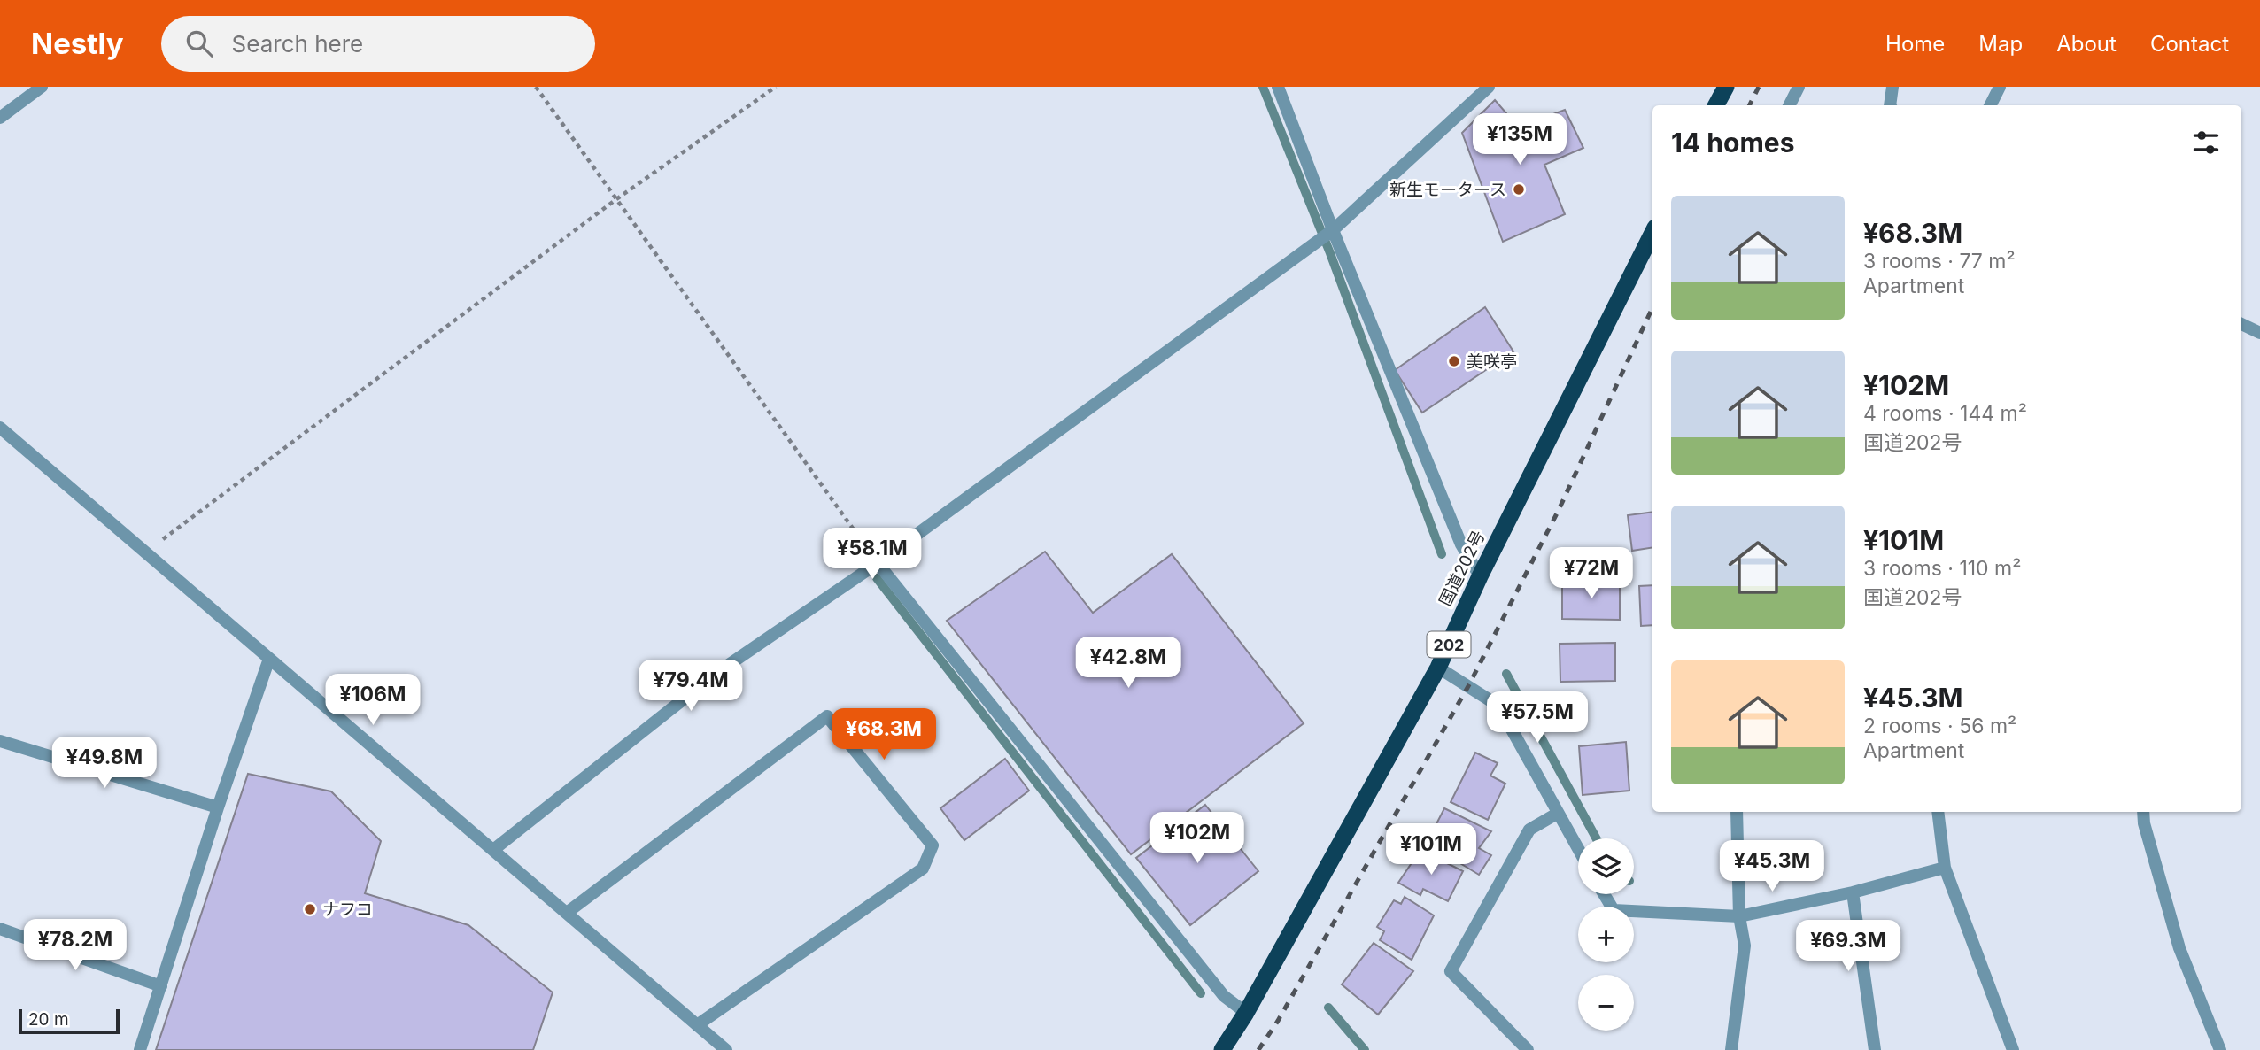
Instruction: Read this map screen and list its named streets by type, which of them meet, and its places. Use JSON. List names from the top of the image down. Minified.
{"streets":{"highway":["国道202号","202"]},"places":["新生モータース","美咲亭","ナフコ"],"scale_bar":"20 m","page":{"header":"Nestly","search":"Search here","nav":["Home","Map","About","Contact"],"heading":"14 homes","price":["¥135M","¥58.1M","¥72M","¥42.8M","¥79.4M","¥106M","¥57.5M","¥68.3M","¥49.8M","¥102M","¥101M","¥45.3M","¥78.2M","¥69.3M"],"list":[{"name":"¥68.3M","note":"3 rooms · 77 m² · Apartment"},{"name":"¥102M","note":"4 rooms · 144 m² · 国道202号"},{"name":"¥101M","note":"3 rooms · 110 m² · 国道202号"},{"name":"¥45.3M","note":"2 rooms · 56 m² · Apartment"}],"map_buttons":["+","−"],"scale":"20 m"}}
